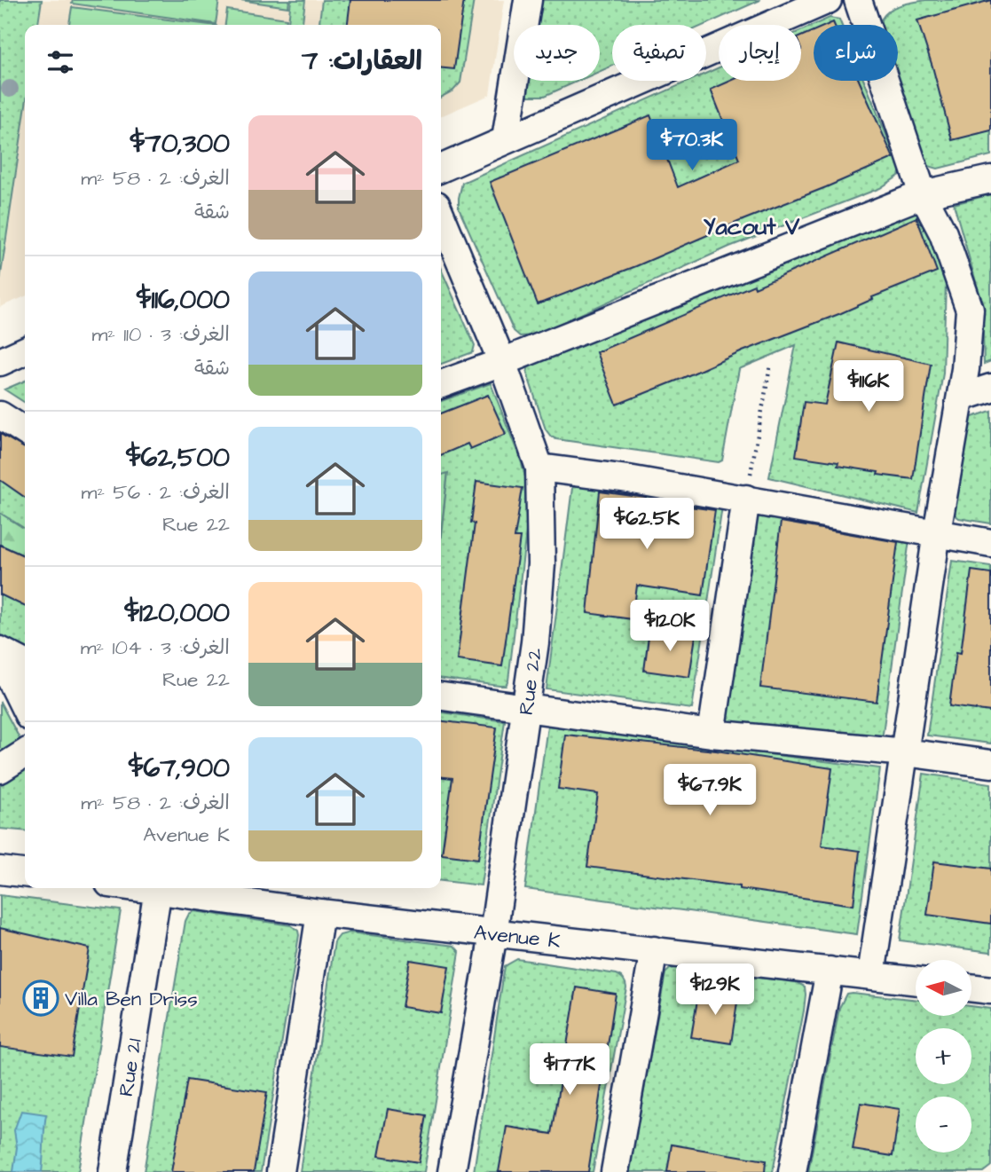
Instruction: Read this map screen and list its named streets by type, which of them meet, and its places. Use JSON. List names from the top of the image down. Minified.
{"streets":{"street":["Rue 22","Avenue K","Rue 21"]},"crossings":[["Rue 22","Avenue K"],["Avenue K","Rue 21"]],"districts":["Yacout V"],"places":{"building":["Villa Ben Driss"]},"north":"left","page":{"chip":["شراء","إيجار","تصفية","جديد"],"heading":"العقارات: 7","list":[{"name":"$70,300","note":"الغرف: 2 · 58 m² · شقة"},{"name":"$116,000","note":"الغرف: 3 · 110 m² · شقة"},{"name":"$62,500","note":"الغرف: 2 · 56 m² · Rue 22"},{"name":"$120,000","note":"الغرف: 3 · 104 m² · Rue 22"},{"name":"$67,900","note":"الغرف: 2 · 58 m² · Avenue K"}],"price":["$70.3K","$116K","$62.5K","$120K","$67.9K","$129K","$177K"],"map_buttons":["+","−"]}}
